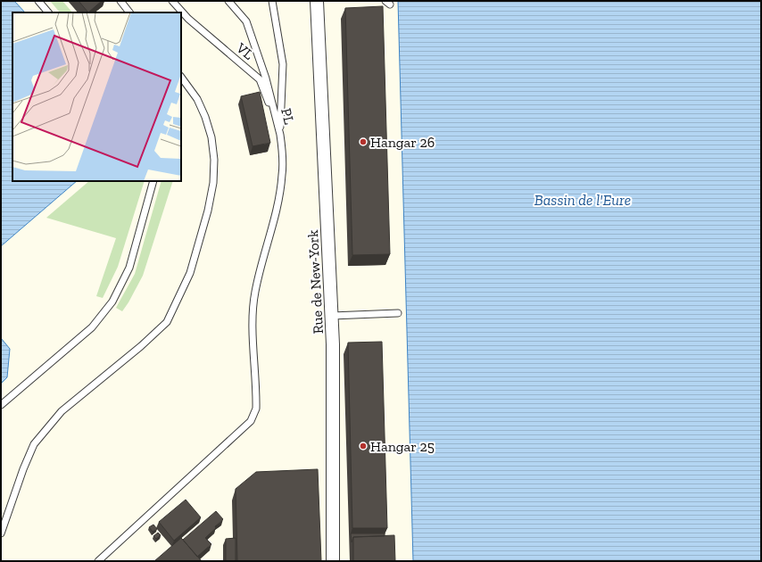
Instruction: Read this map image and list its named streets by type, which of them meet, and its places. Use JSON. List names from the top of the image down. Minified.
{"streets":{"street":["Rue de New-York"],"lane":["VL","PL"]},"crossings":[["VL","PL"]],"water":["Bassin de l'Eure"],"places":["Hangar 26","Hangar 25"]}
